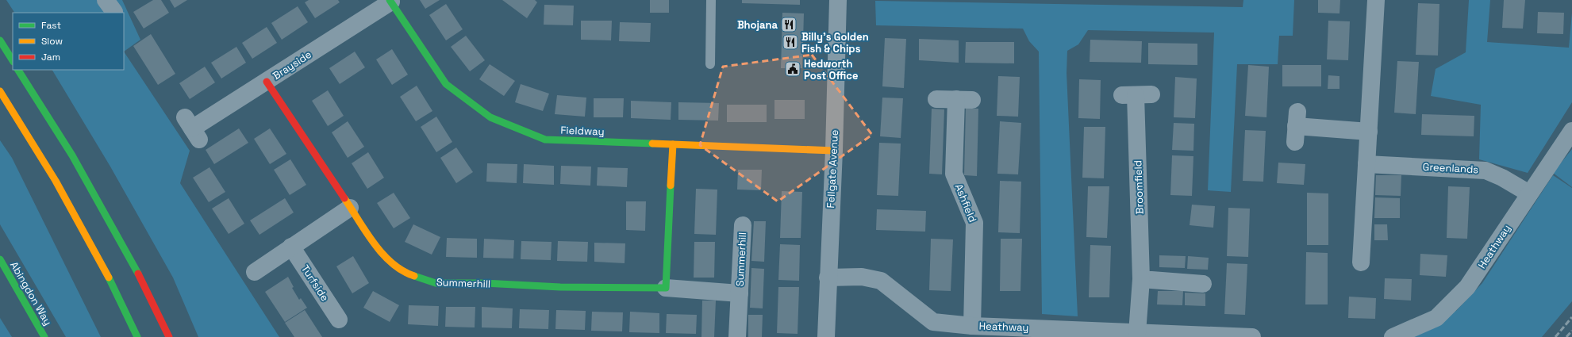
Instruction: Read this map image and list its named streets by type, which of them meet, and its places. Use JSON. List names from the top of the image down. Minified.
{"streets":{"main road":["Fieldway","Summerhill","Abingdon Way"],"street":["Brayside","Greenlands","Fellgate Avenue","Broomfield","Ashfield","Heathway","Turfside"]},"crossings":[["Brayside","Fieldway"],["Brayside","Summerhill"],["Fieldway","Fellgate Avenue"],["Greenlands","Heathway"],["Fellgate Avenue","Heathway"],["Broomfield","Heathway"],["Ashfield","Heathway"]],"places":{"restaurant":["Bhojana","Billy's Golden Fish & Chips"],"public building":["Hedworth Post Office"]},"legend":["Fast","Slow","Jam"]}
